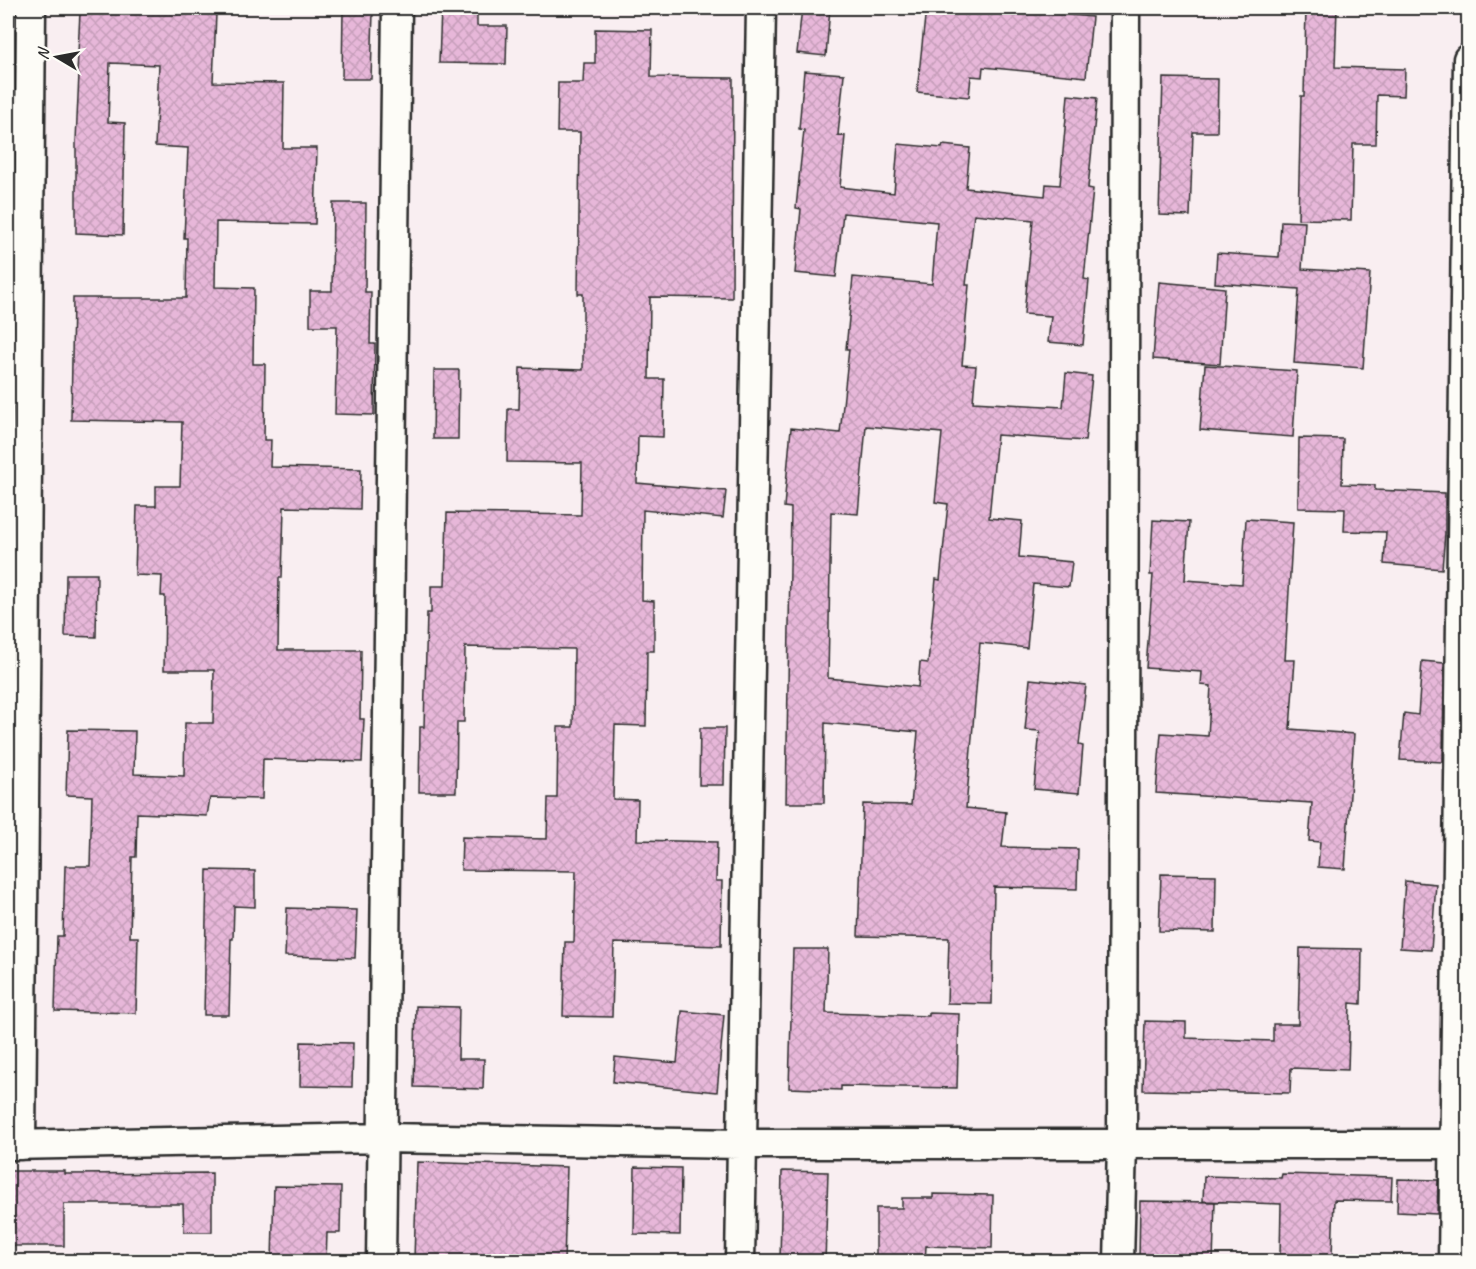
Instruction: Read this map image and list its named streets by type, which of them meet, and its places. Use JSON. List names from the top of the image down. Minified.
{"north":"left"}
